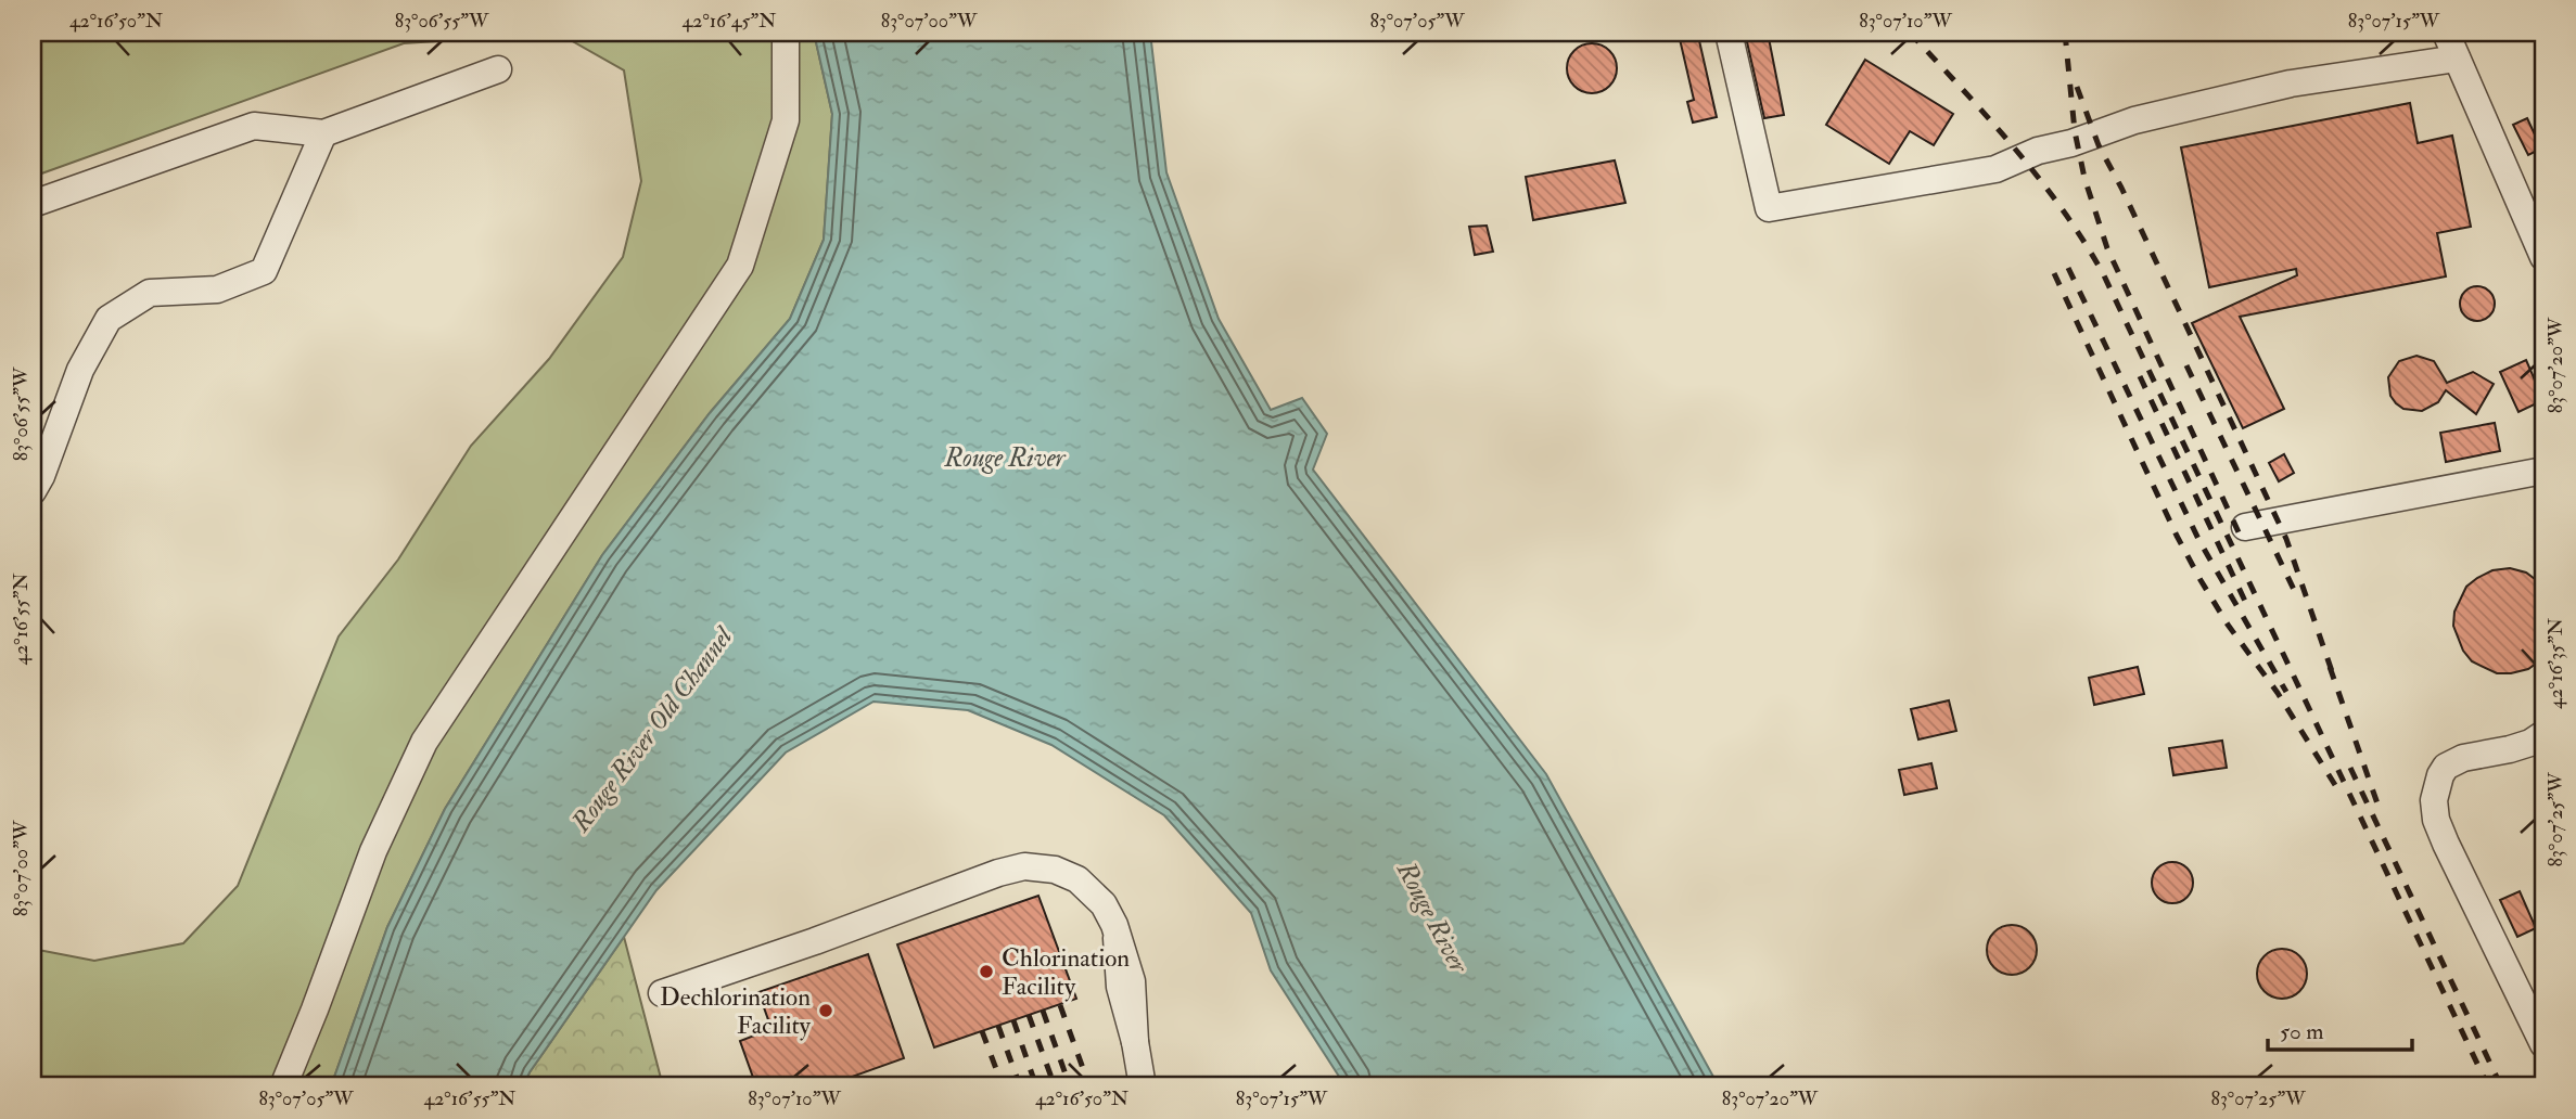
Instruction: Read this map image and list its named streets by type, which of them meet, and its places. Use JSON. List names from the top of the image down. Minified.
{"water":["Rouge River","Rouge River Old Channel"],"places":["Chlorination Facility","Dechlorination Facility"],"scale_bar":"50 m","coordinates":["42°16'50\"N","83°06'55\"W","42°16'45\"N","83°07'00\"W","83°07'05\"W","83°07'10\"W","83°07'15\"W","83°07'20\"W","42°16'55\"N","42°16'35\"N","83°07'25\"W"]}
